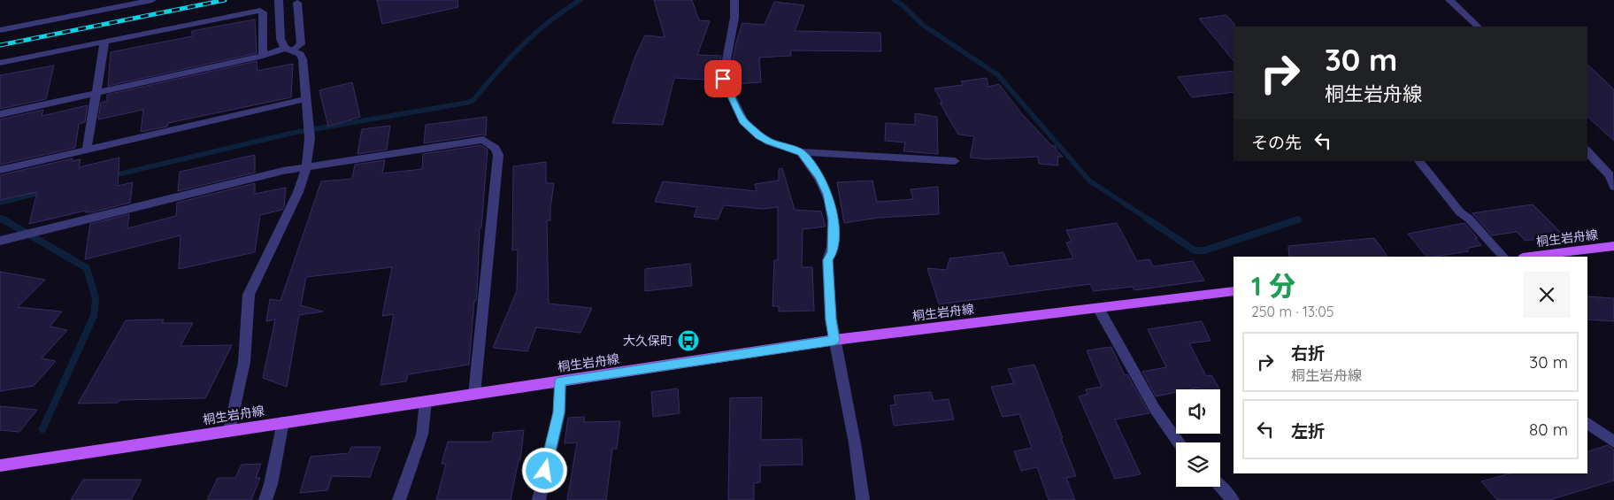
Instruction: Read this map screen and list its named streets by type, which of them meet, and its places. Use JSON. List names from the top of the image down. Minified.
{"streets":{"main road":["桐生岩舟線"]},"places":{"bus stop":["大久保町"]},"page":{"turn":["30 m","桐生岩舟線"],"then":"その先","heading":["1 分","250 m · 13:05"],"list":[{"name":"右折","note":"桐生岩舟線","value":"30 m"},{"name":"左折","value":"80 m"}]}}
